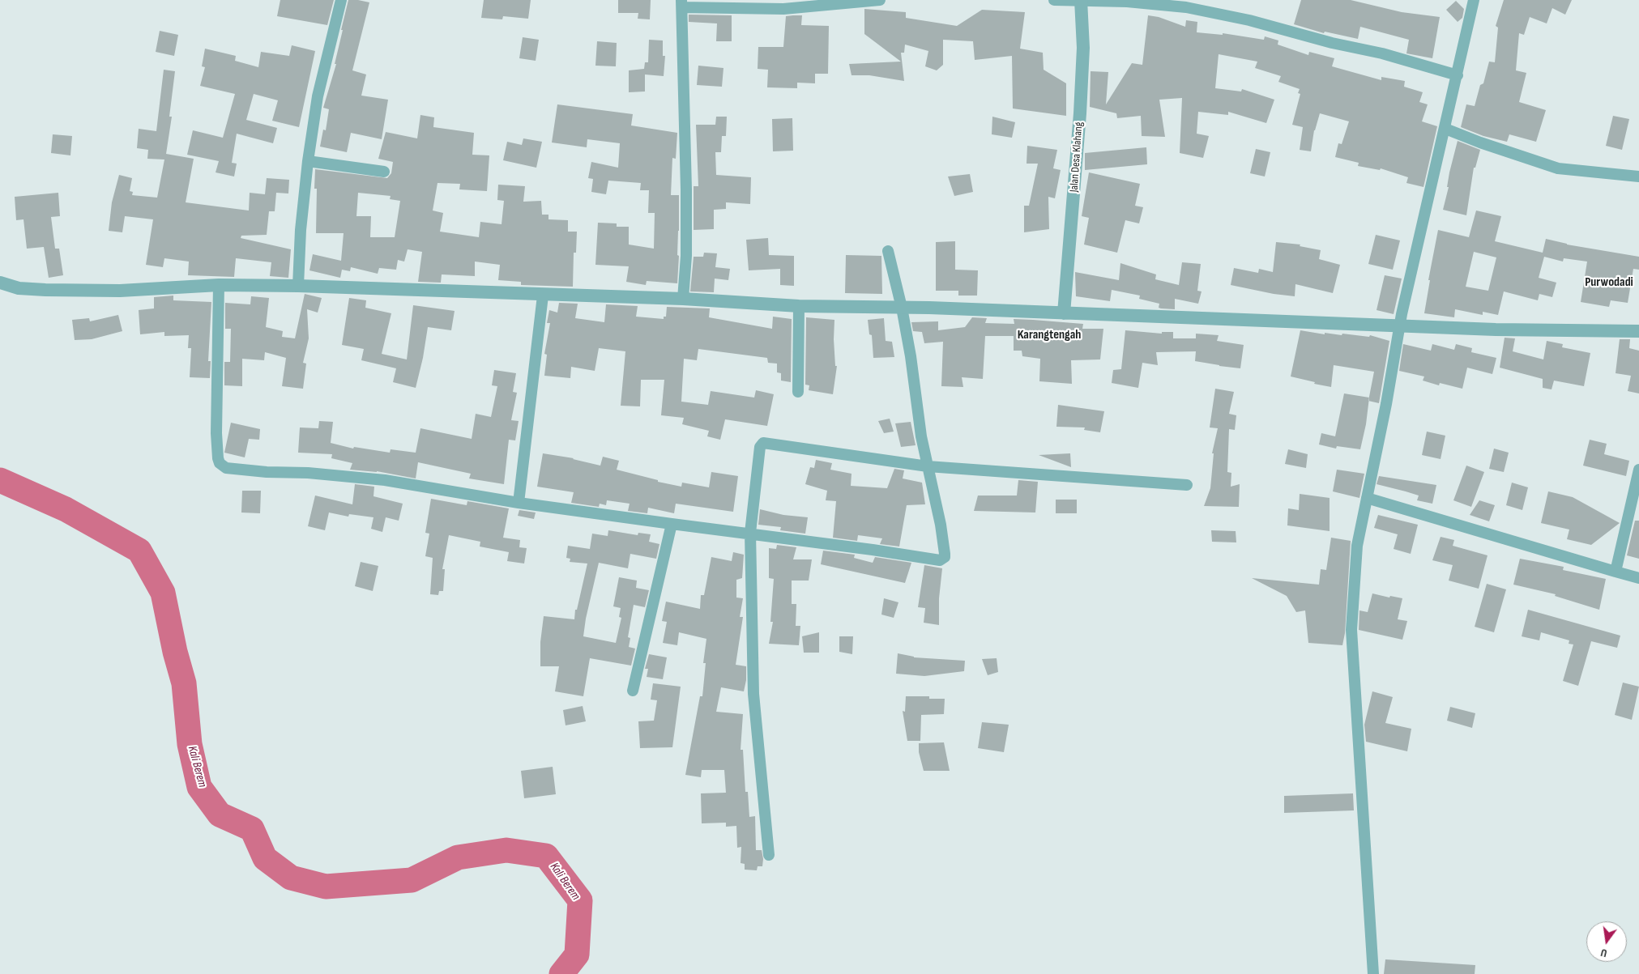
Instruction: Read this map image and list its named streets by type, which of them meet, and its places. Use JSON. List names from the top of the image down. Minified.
{"streets":{"street":["Jalan Desa Klahang"]},"districts":["Purwodadi","Karangtengah"],"water":["Kali Berem"],"north":"bottom"}
